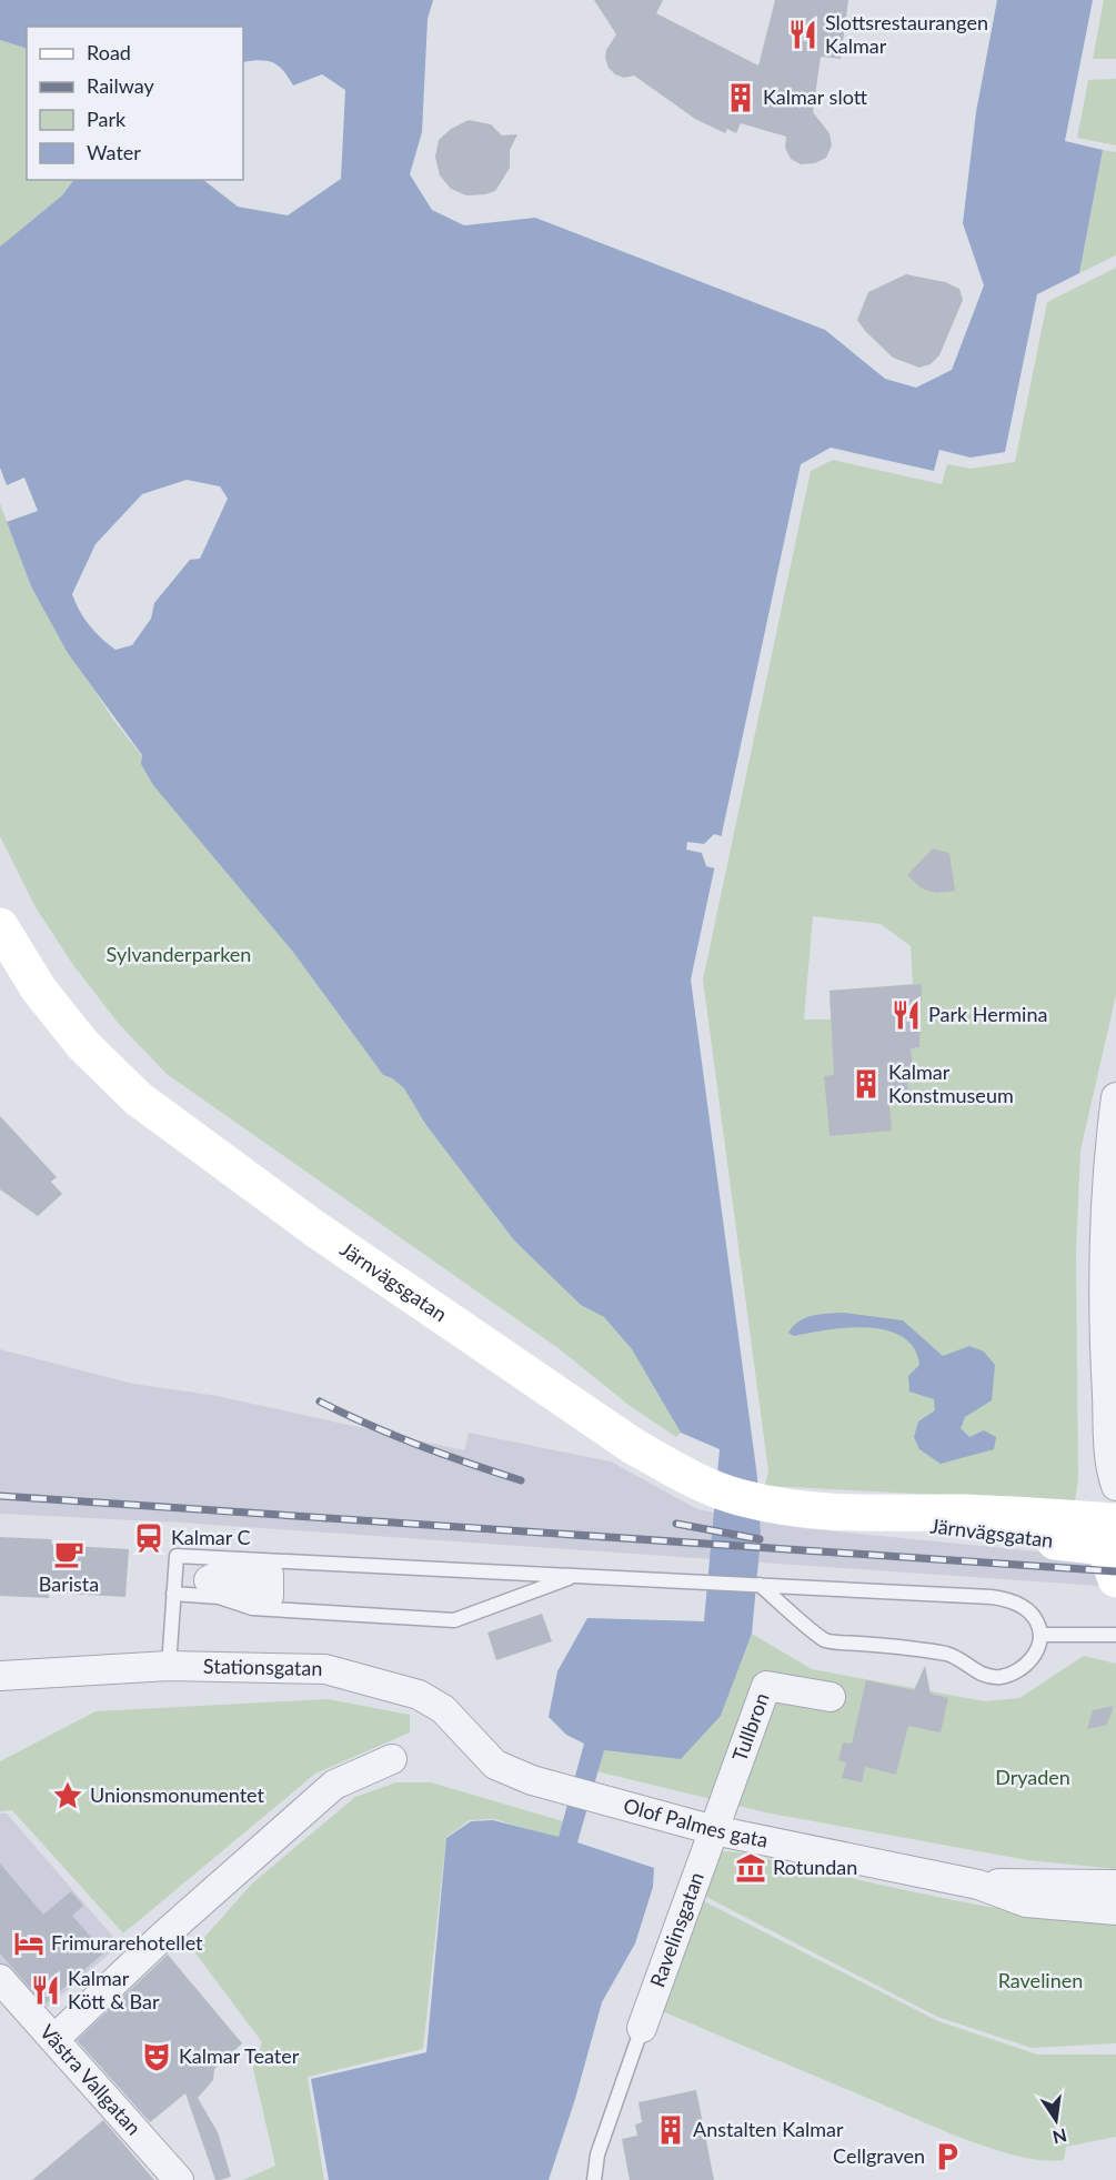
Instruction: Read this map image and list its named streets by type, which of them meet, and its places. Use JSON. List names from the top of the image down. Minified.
{"streets":{"main road":["Järnvägsgatan"],"street":["Stationsgatan","Tullbron","Olof Palmes gata","Ravelinsgatan","Västra Vallgatan"]},"crossings":[["Stationsgatan","Olof Palmes gata"],["Tullbron","Olof Palmes gata"],["Tullbron","Ravelinsgatan"],["Olof Palmes gata","Ravelinsgatan"]],"parks":["Sylvanderparken","Dryaden","Ravelinen"],"places":{"restaurant":["Slottsrestaurangen Kalmar","Park Hermina","Kalmar Kött & Bar"],"building":["Kalmar slott","Kalmar Konstmuseum","Anstalten Kalmar"],"station":["Kalmar C"],"cafe":["Barista"],"place":["Unionsmonumentet"],"museum":["Rotundan"],"hotel":["Frimurarehotellet"],"theatre":["Kalmar Teater"],"parking":["Cellgraven"]},"legend":["Road","Railway","Park","Water"],"north":"bottom"}
